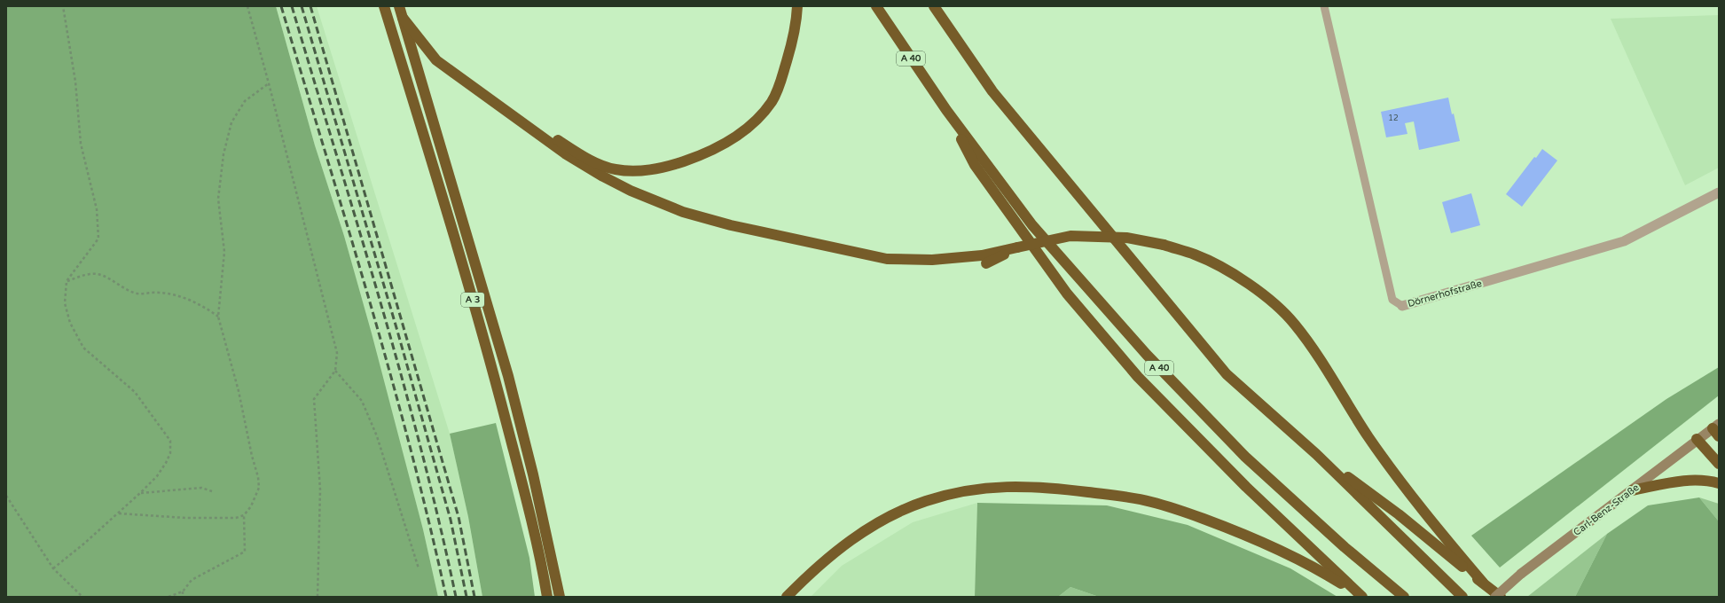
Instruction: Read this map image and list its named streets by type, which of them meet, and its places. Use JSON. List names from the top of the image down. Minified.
{"streets":{"highway":["A 40","A 3"],"main road":["Carl-Benz-Straße"],"street":["Dörnerhofstraße"]},"house_numbers":["12"]}
